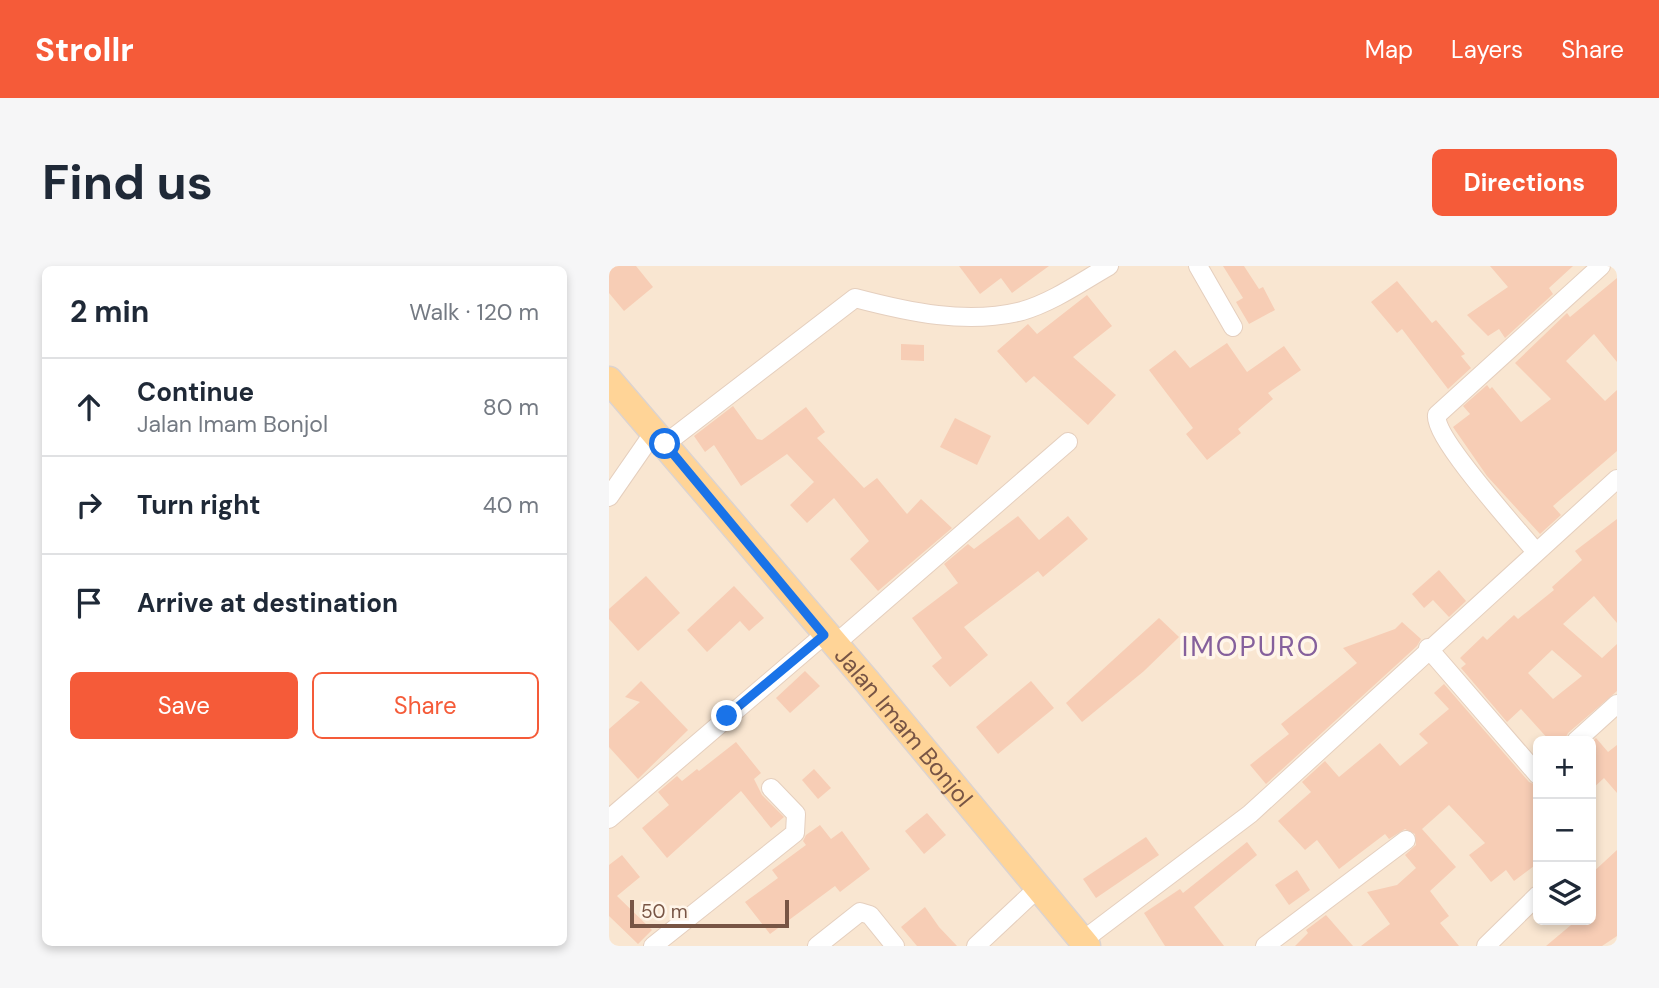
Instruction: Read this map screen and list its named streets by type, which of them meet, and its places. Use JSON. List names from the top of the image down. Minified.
{"streets":{"main road":["Jalan Imam Bonjol"]},"districts":["IMOPURO"],"scale_bar":"50 m","page":{"header":"Strollr","nav":["Map","Layers","Share"],"buttons":["Directions",["Save","Share"]],"title":"Find us","heading":["2 min","Walk · 120 m"],"list":[["Continue","Jalan Imam Bonjol","80 m"],["Turn right","40 m"],"Arrive at destination"],"map_buttons":["+","−"],"scale":"50 m"}}
